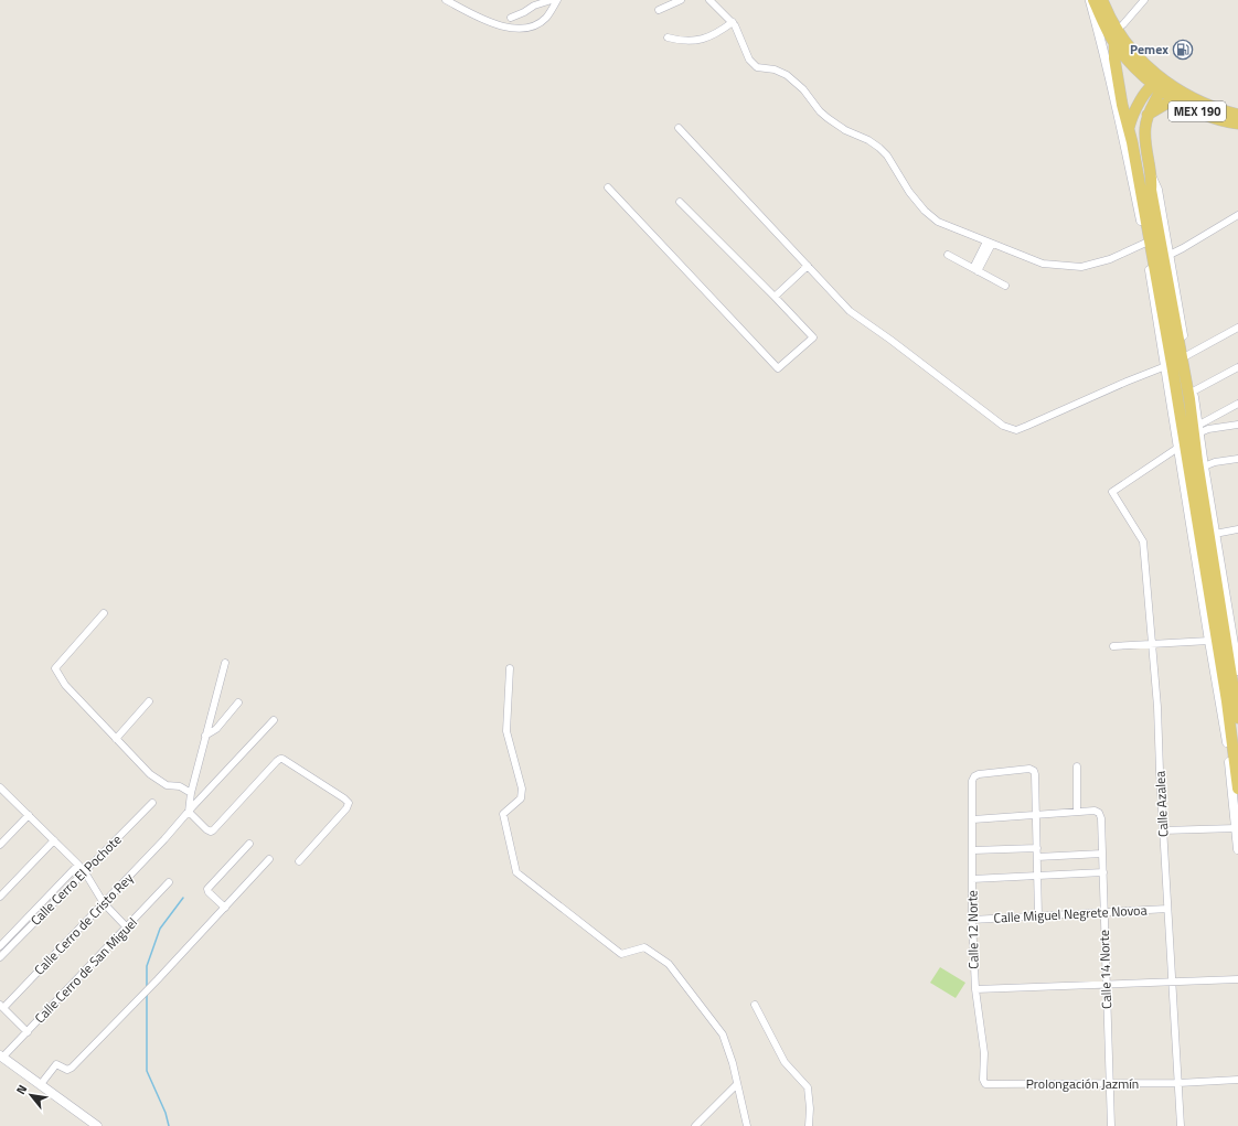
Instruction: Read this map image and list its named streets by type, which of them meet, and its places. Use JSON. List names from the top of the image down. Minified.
{"streets":{"main road":["MEX 190"],"street":["Calle Azalea","Calle Cerro El Pochote","Calle Miguel Negrete Novoa","Calle Cerro de Cristo Rey","Calle 12 Norte","Calle 14 Norte","Calle Cerro de San Miguel","Prolongación Jazmín"]},"crossings":[["Calle Azalea","Calle Miguel Negrete Novoa"],["Calle Azalea","Prolongación Jazmín"],["Calle Miguel Negrete Novoa","Calle 12 Norte"],["Calle Miguel Negrete Novoa","Calle 14 Norte"],["Calle 12 Norte","Prolongación Jazmín"],["Calle 14 Norte","Prolongación Jazmín"]],"places":{"fuel station":["Pemex"]},"north":"top left"}
